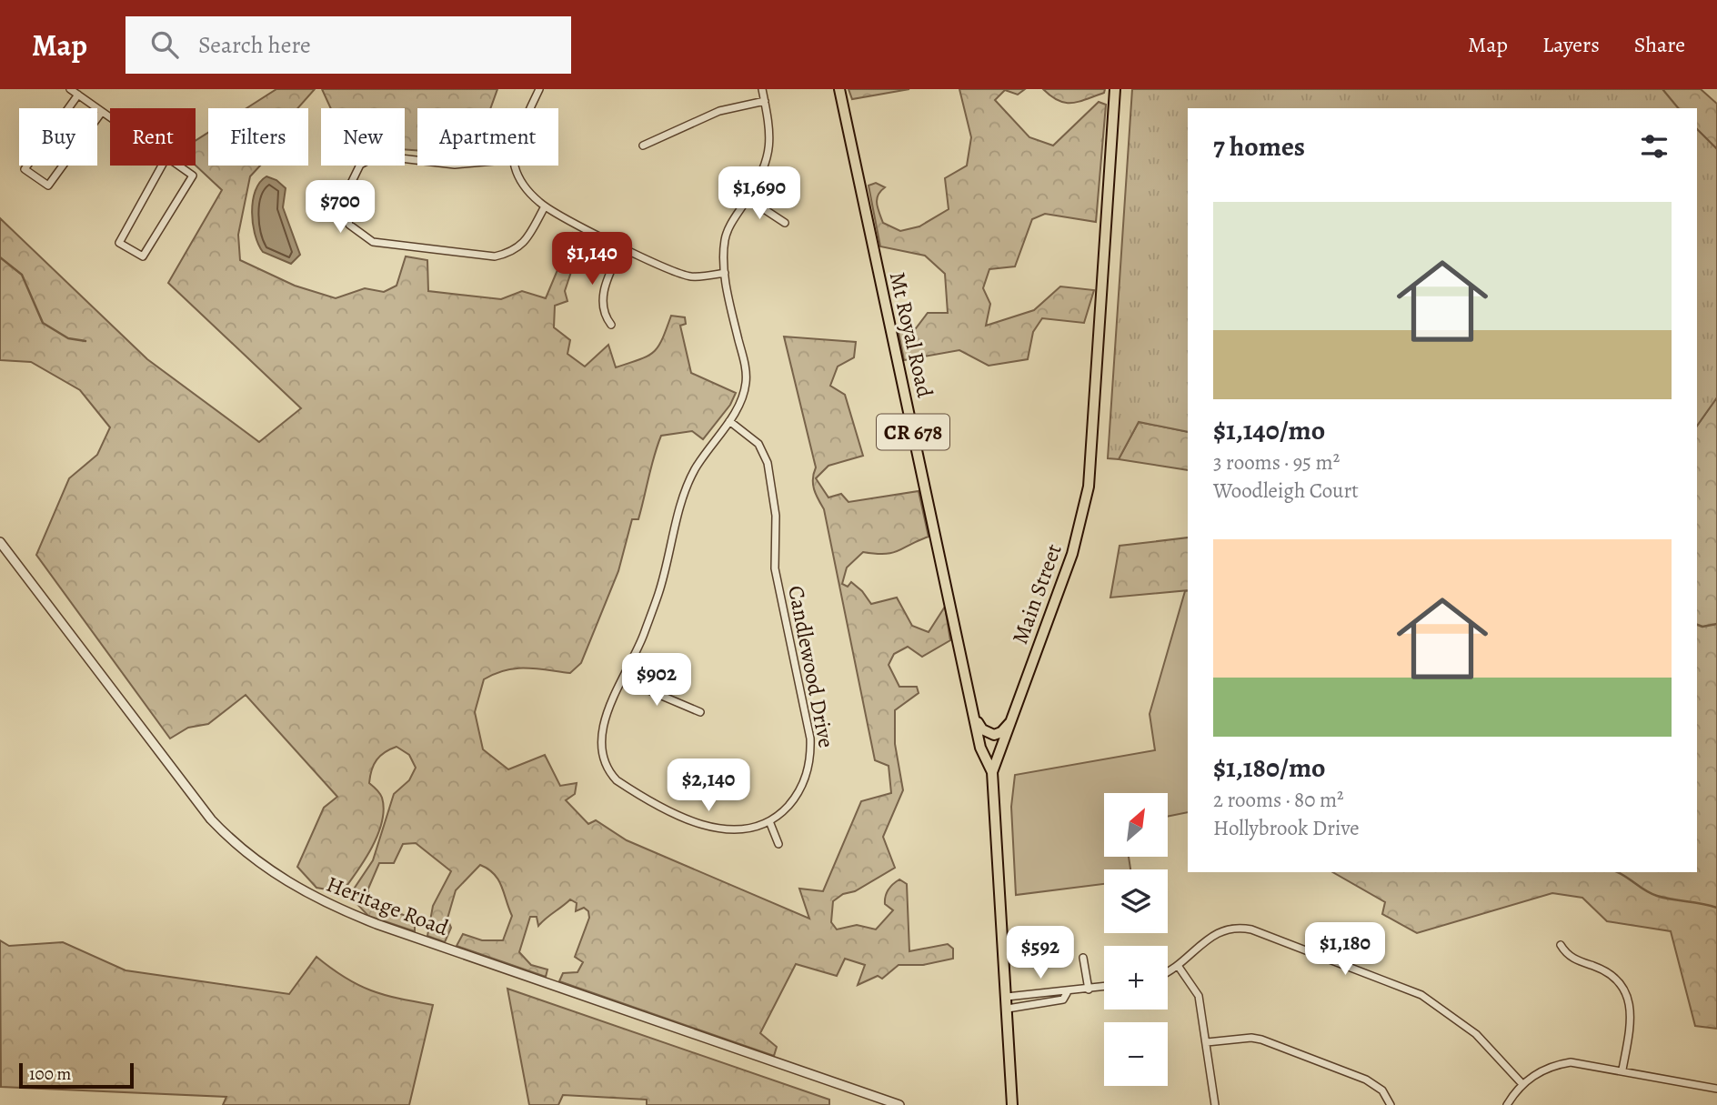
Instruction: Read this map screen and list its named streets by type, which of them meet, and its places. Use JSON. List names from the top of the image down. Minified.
{"streets":{"main road":["Mt Royal Road","CR 678","Main Street"],"street":["Candlewood Drive","Heritage Road"]},"crossings":[["Mt Royal Road","Main Street"]],"scale_bar":"100 m","north":"top right","page":{"header":"Map","search":"Search here","nav":["Map","Layers","Share"],"chip":["Buy","Rent","Filters","New","Apartment"],"heading":"7 homes","price":["$1,690","$700","$1,140","$902","$2,140","$1,180","$592"],"list":[{"name":"$1,140/mo","note":"3 rooms · 95 m² · Woodleigh Court"},{"name":"$1,180/mo","note":"2 rooms · 80 m² · Hollybrook Drive"}],"map_buttons":["+","−"],"scale":"100 m"}}
